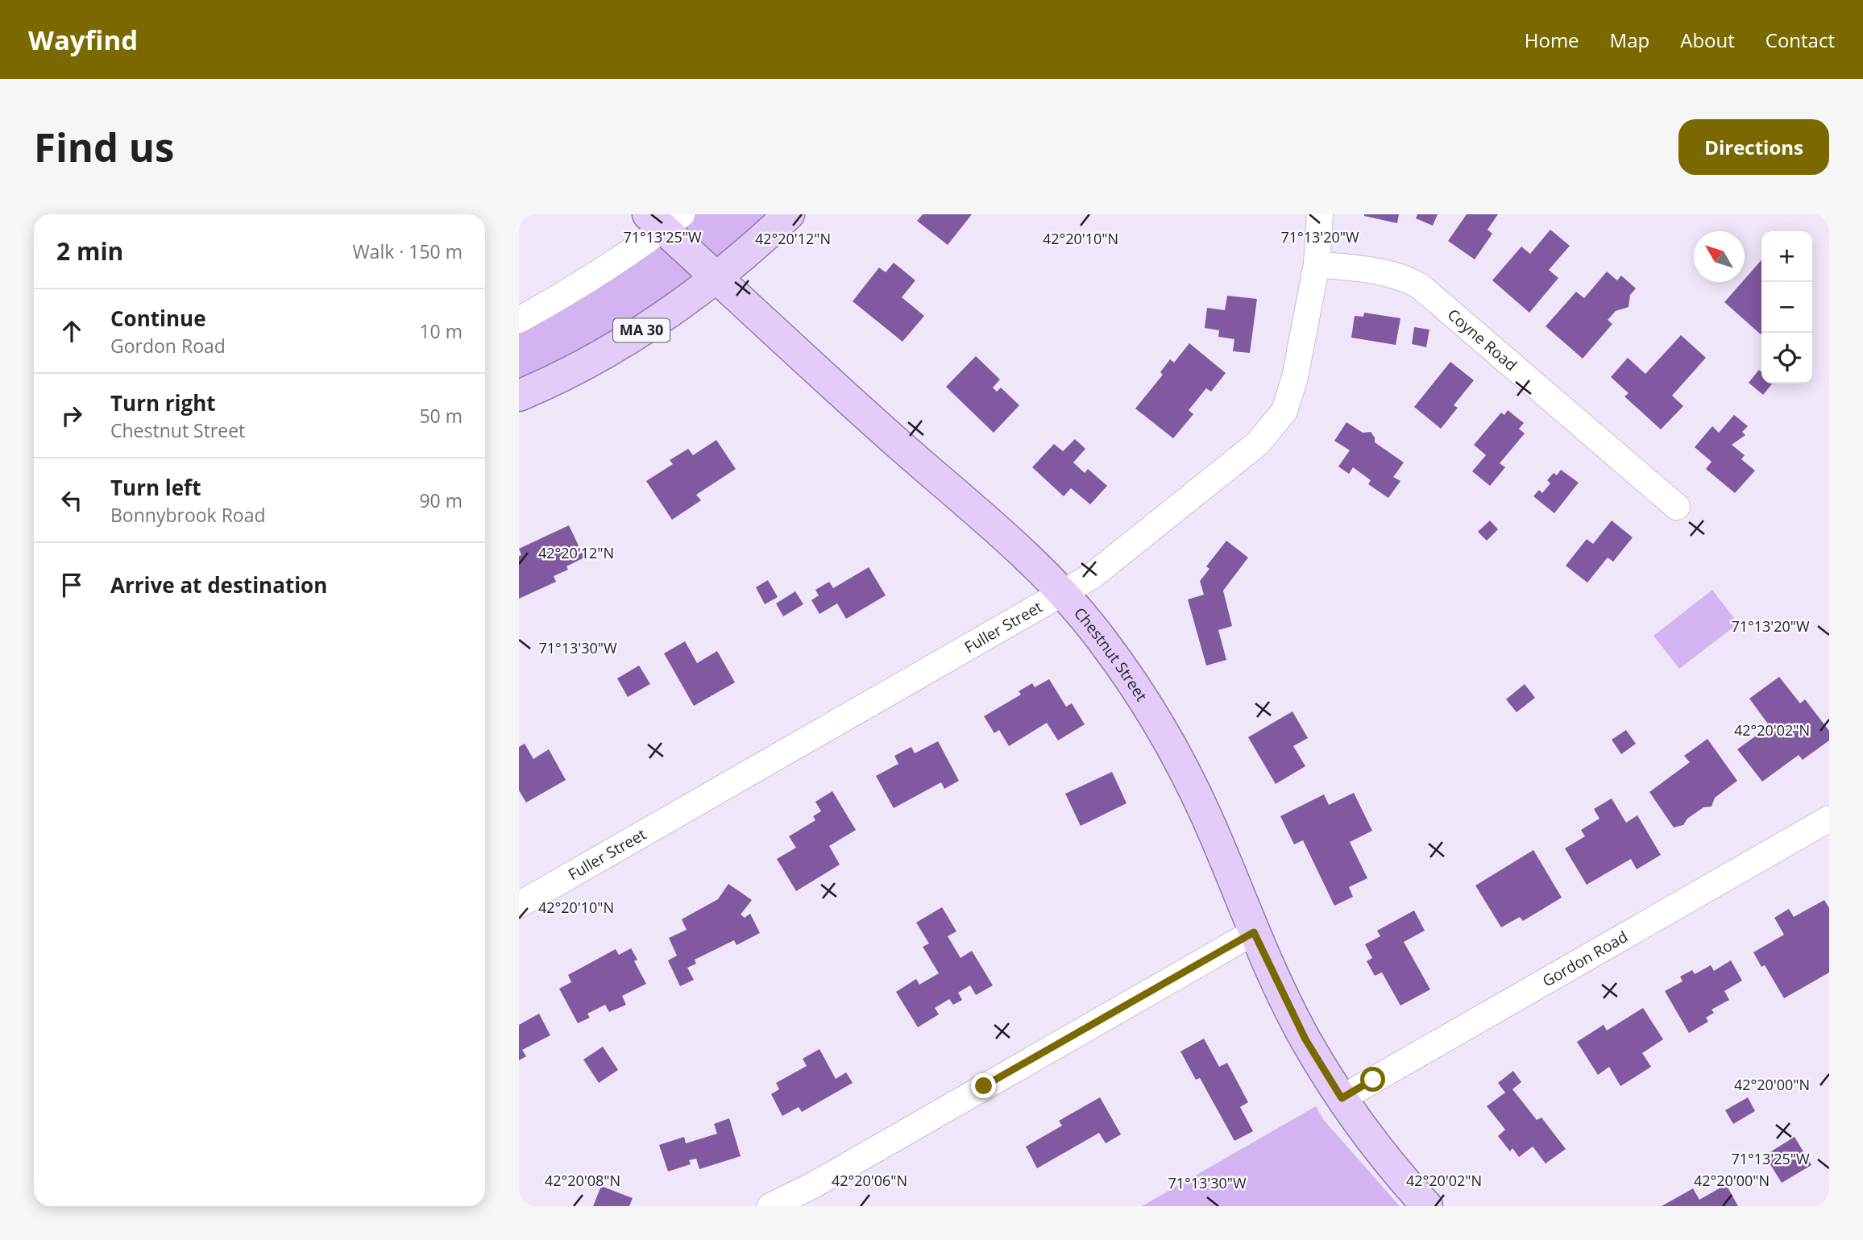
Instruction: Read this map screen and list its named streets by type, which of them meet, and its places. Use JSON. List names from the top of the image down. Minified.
{"streets":{"main road":["MA 30","Chestnut Street"],"street":["Coyne Road","Fuller Street","Gordon Road"]},"crossings":[["MA 30","Chestnut Street"],["Coyne Road","Fuller Street"],["Fuller Street","Chestnut Street"],["Chestnut Street","Gordon Road"]],"north":"top left","page":{"header":"Wayfind","nav":["Home","Map","About","Contact"],"buttons":"Directions","title":"Find us","heading":["2 min","Walk · 150 m"],"map_buttons":["+","−"],"list":[["Continue","Gordon Road","10 m"],["Turn right","Chestnut Street","50 m"],["Turn left","Bonnybrook Road","90 m"],"Arrive at destination"]},"coordinates":["71°13'25\"W","71°13'20\"W","42°20'12\"N","42°20'10\"N","71°13'30\"W","42°20'02\"N","42°20'00\"N","42°20'08\"N","42°20'06\"N"]}
